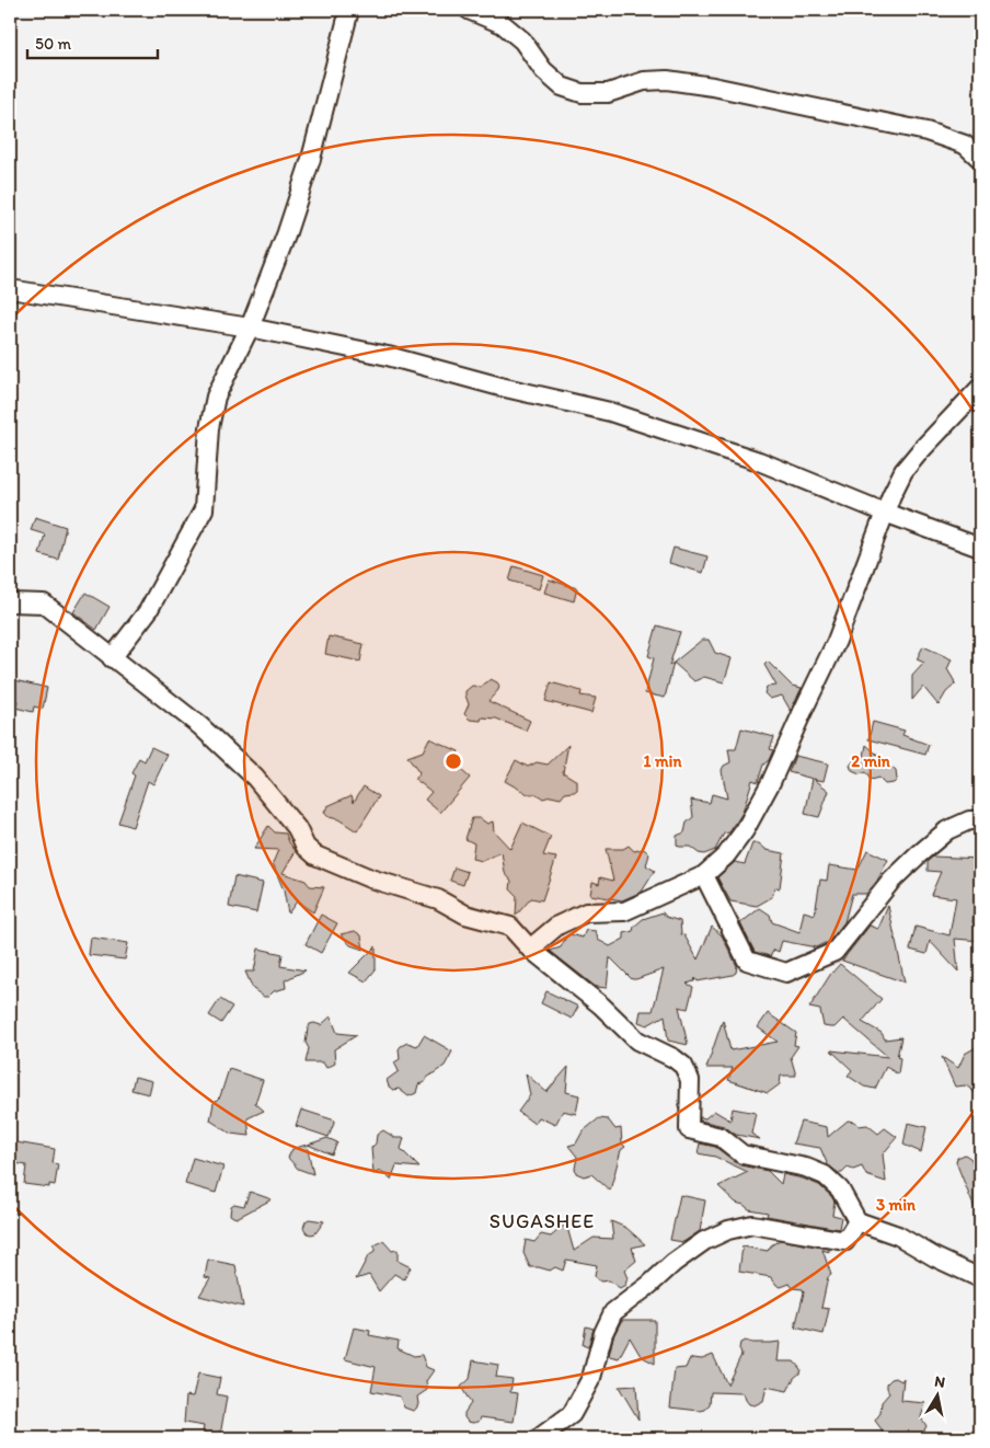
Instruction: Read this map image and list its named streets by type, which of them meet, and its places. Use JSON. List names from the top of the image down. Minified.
{"districts":["SUGASHEE"],"scale_bar":"50 m","north":"top","rings":["1 min","2 min","3 min"]}
